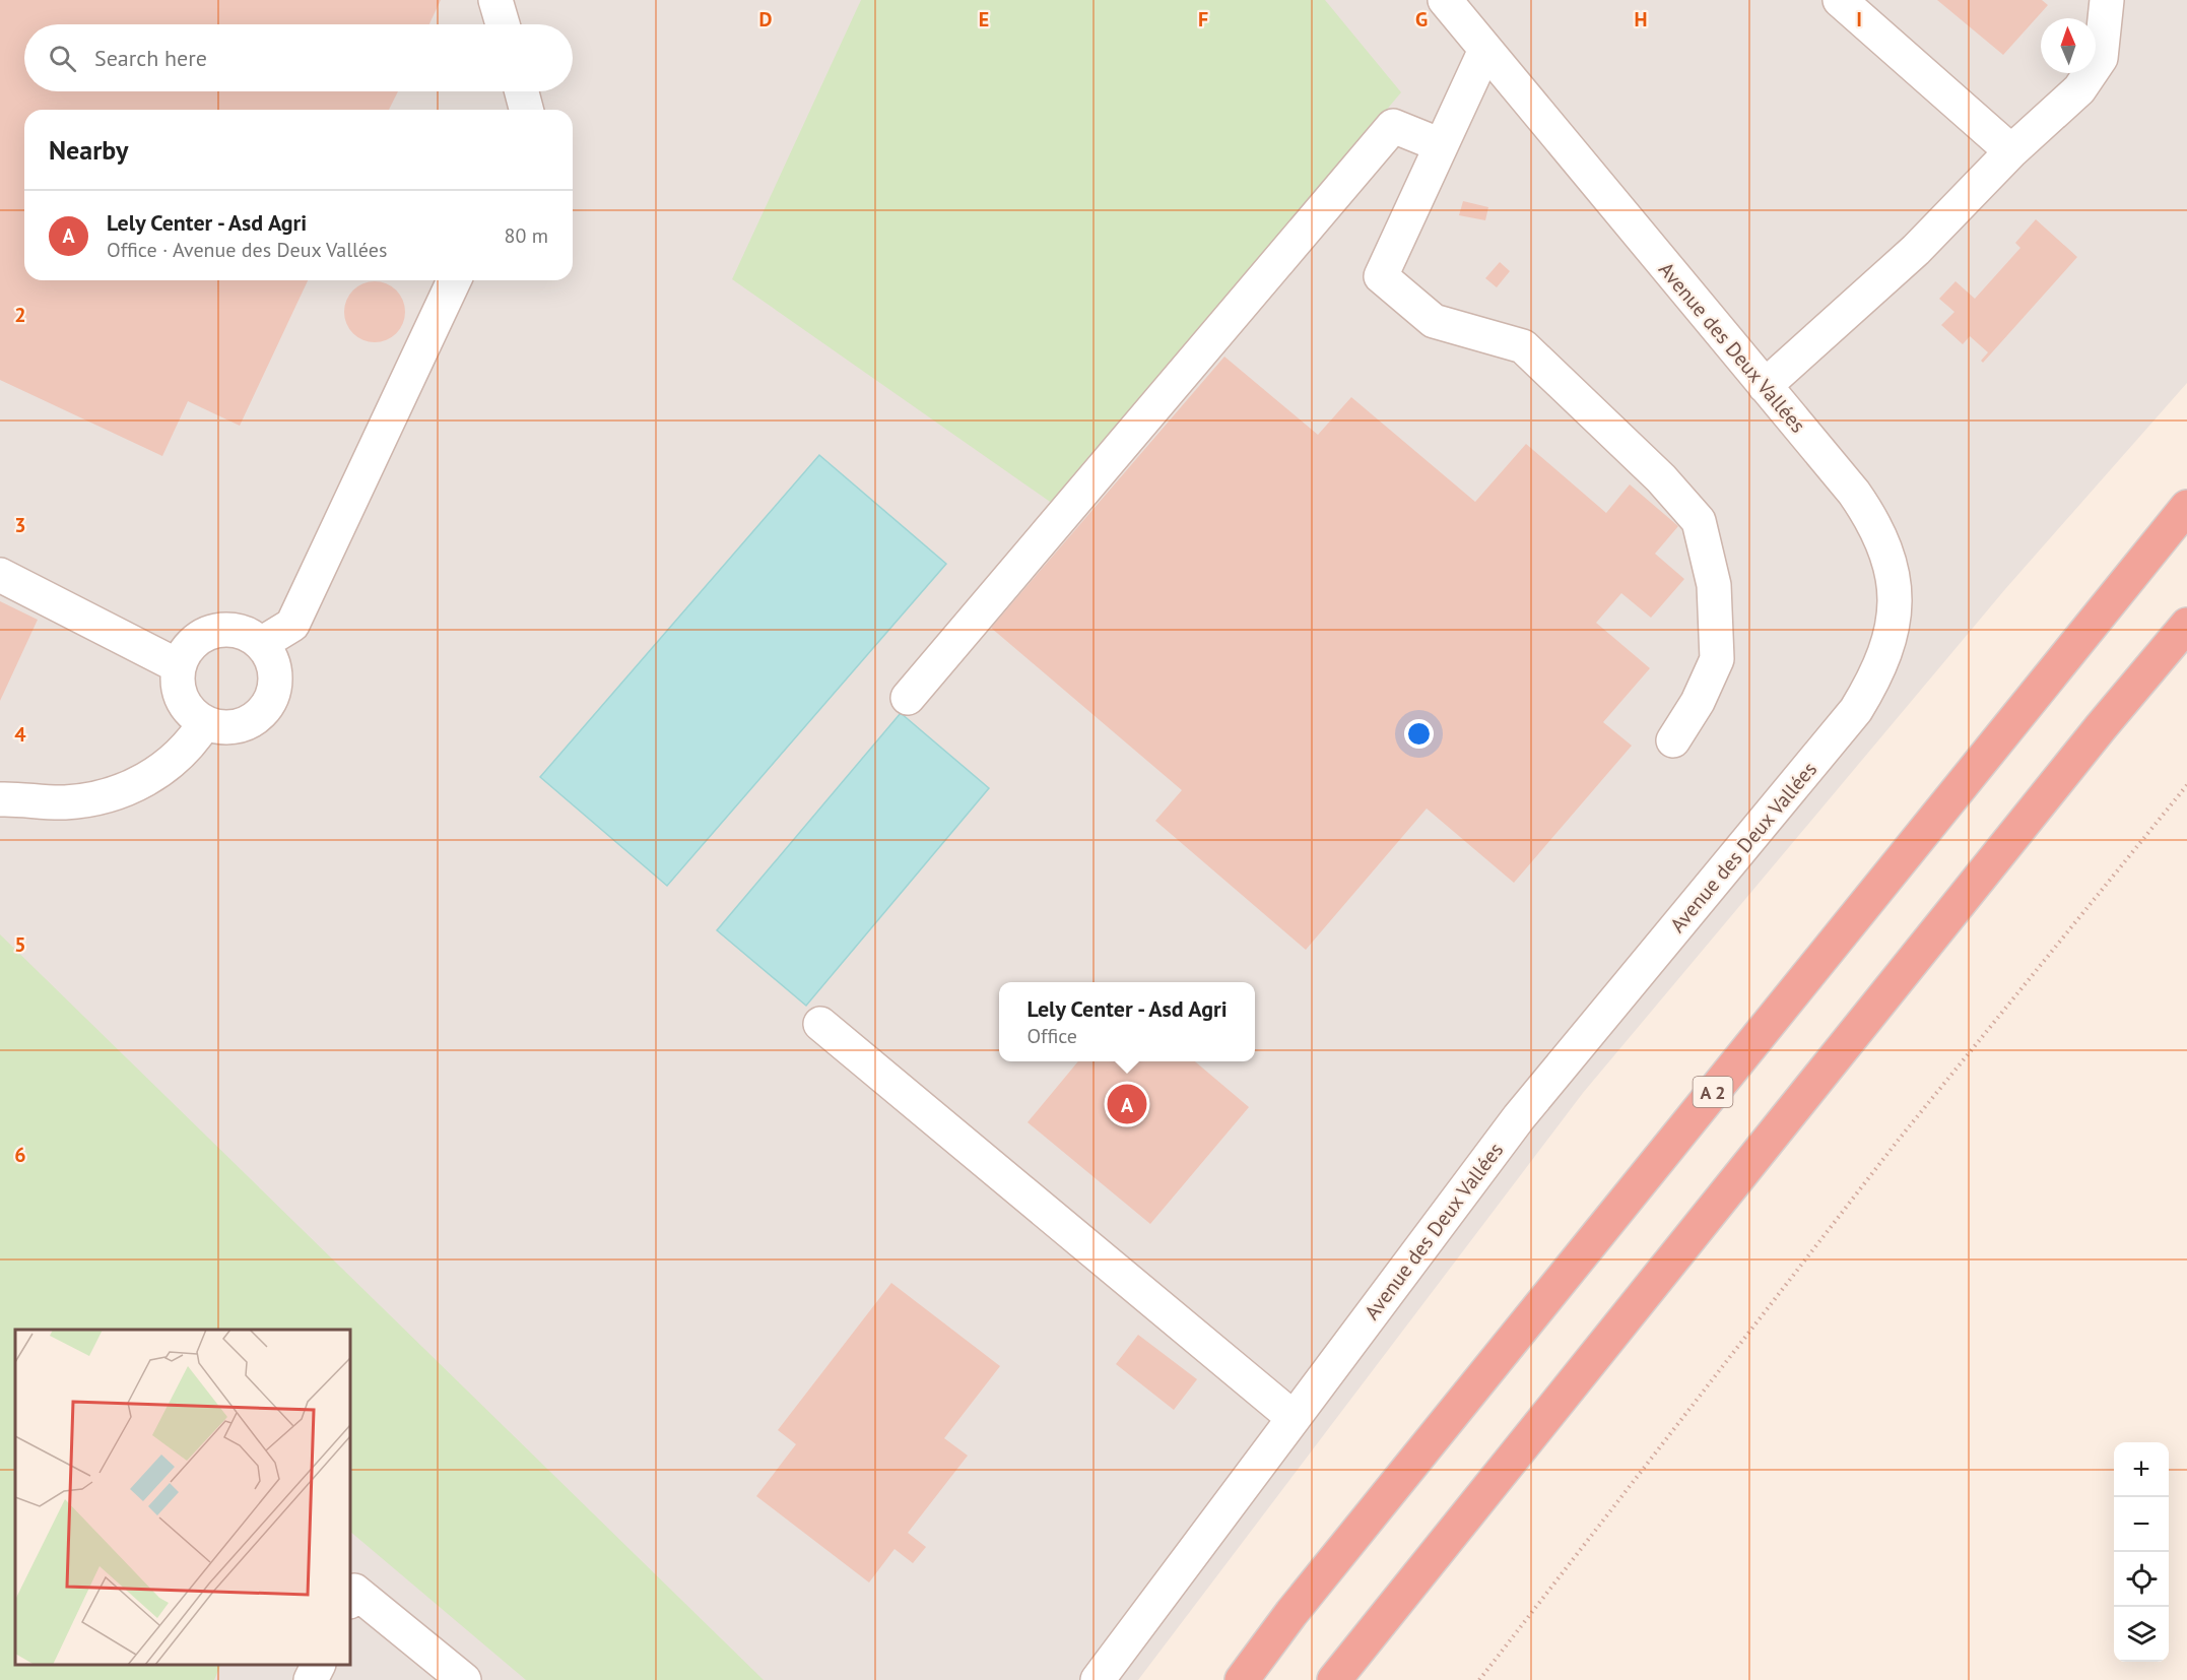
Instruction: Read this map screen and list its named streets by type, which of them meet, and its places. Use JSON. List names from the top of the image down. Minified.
{"streets":{"highway":["A 2"],"street":["Avenue des Deux Vallées"]},"north":"top","page":{"search":"Search here","heading":"Nearby","list":[{"mark":"A","name":"Lely Center - Asd Agri","note":"Office · Avenue des Deux Vallées","value":"80 m"}],"popup":["Lely Center - Asd Agri","Office"],"pins":"A","map_buttons":["+","−"]},"grid":{"columns":["D","E","F","G","H","I"],"rows":["2","3","4","5","6"]}}
